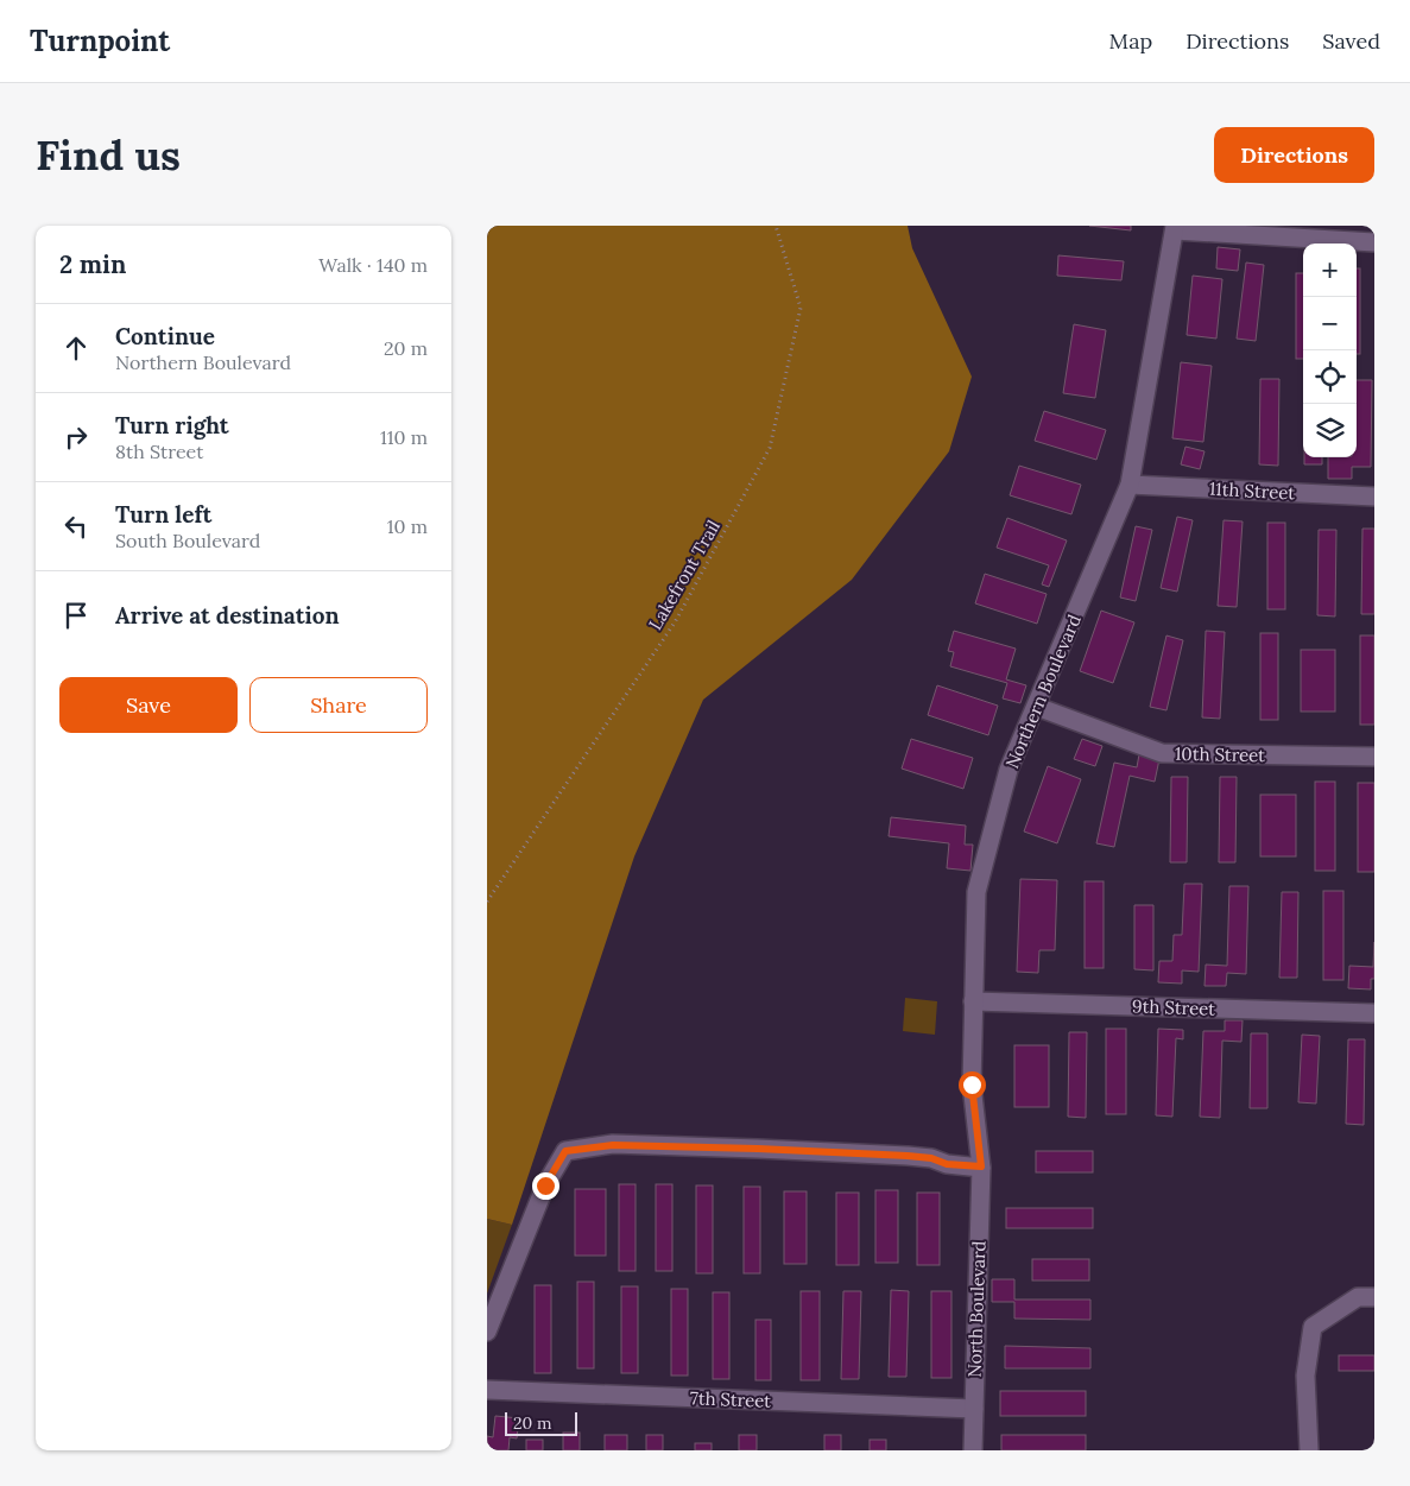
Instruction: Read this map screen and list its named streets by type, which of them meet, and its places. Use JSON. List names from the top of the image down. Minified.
{"streets":{"street":["11th Street","Northern Boulevard","10th Street","9th Street","North Boulevard","7th Street"],"path":["Lakefront Trail"]},"crossings":[["11th Street","Northern Boulevard"],["Northern Boulevard","10th Street"],["Northern Boulevard","9th Street"],["Northern Boulevard","North Boulevard"],["North Boulevard","7th Street"]],"scale_bar":"20 m","page":{"header":"Turnpoint","nav":["Map","Directions","Saved"],"buttons":["Directions",["Save","Share"]],"title":"Find us","heading":["2 min","Walk · 140 m"],"map_buttons":["+","−"],"list":[["Continue","Northern Boulevard","20 m"],["Turn right","8th Street","110 m"],["Turn left","South Boulevard","10 m"],"Arrive at destination"],"scale":"20 m"}}
